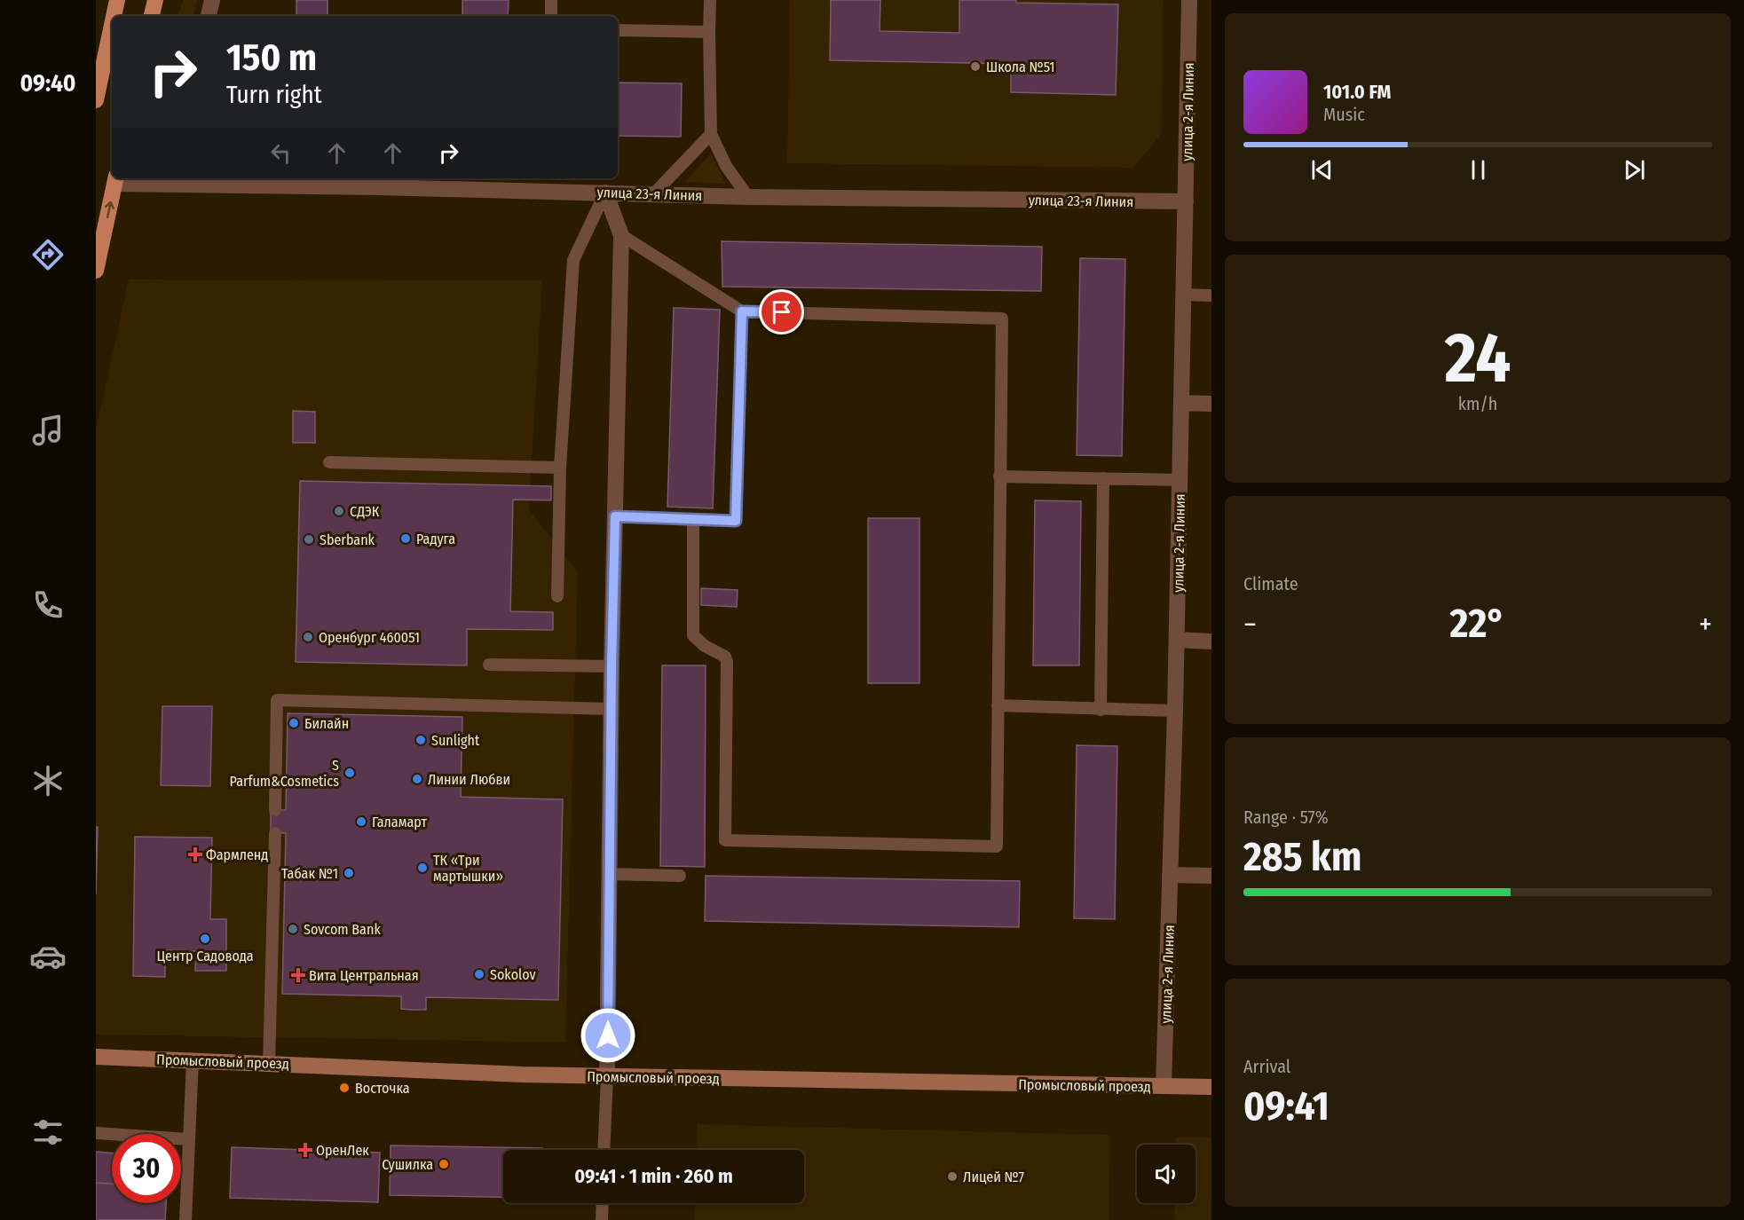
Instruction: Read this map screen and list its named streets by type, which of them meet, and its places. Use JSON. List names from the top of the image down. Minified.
{"streets":{"street":["улица 2-я Линия","улица 23-я Линия","Промысловый проезд"]},"crossings":[["улица 2-я Линия","улица 23-я Линия"],["улица 2-я Линия","Промысловый проезд"]],"places":{"other":["Школа №51","СДЭК","Радуга","Sberbank","Оренбург 460051","Билайн","Sunlight","S Parfum&Cosmetics","Линии Любви","Галамарт","ТК «Три мартышки»","Табак №1","Sovcom Bank","Центр Садовода","Sokolov","Восточка","Сушилка","Лицей №7"],"health":["Фармленд","Вита Центральная","ОренЛек"]},"page":{"tabs":"09:40","turn":["150 m","Turn right"],"song":["101.0 FM","Music"],"tile":[["24","km/h"],"Climate",["Range · 57%","285 km"],["Arrival","09:41"]],"heat":["−","22°","+"],"limit":"30","trip":"09:41 · 1 min · 260 m"}}
